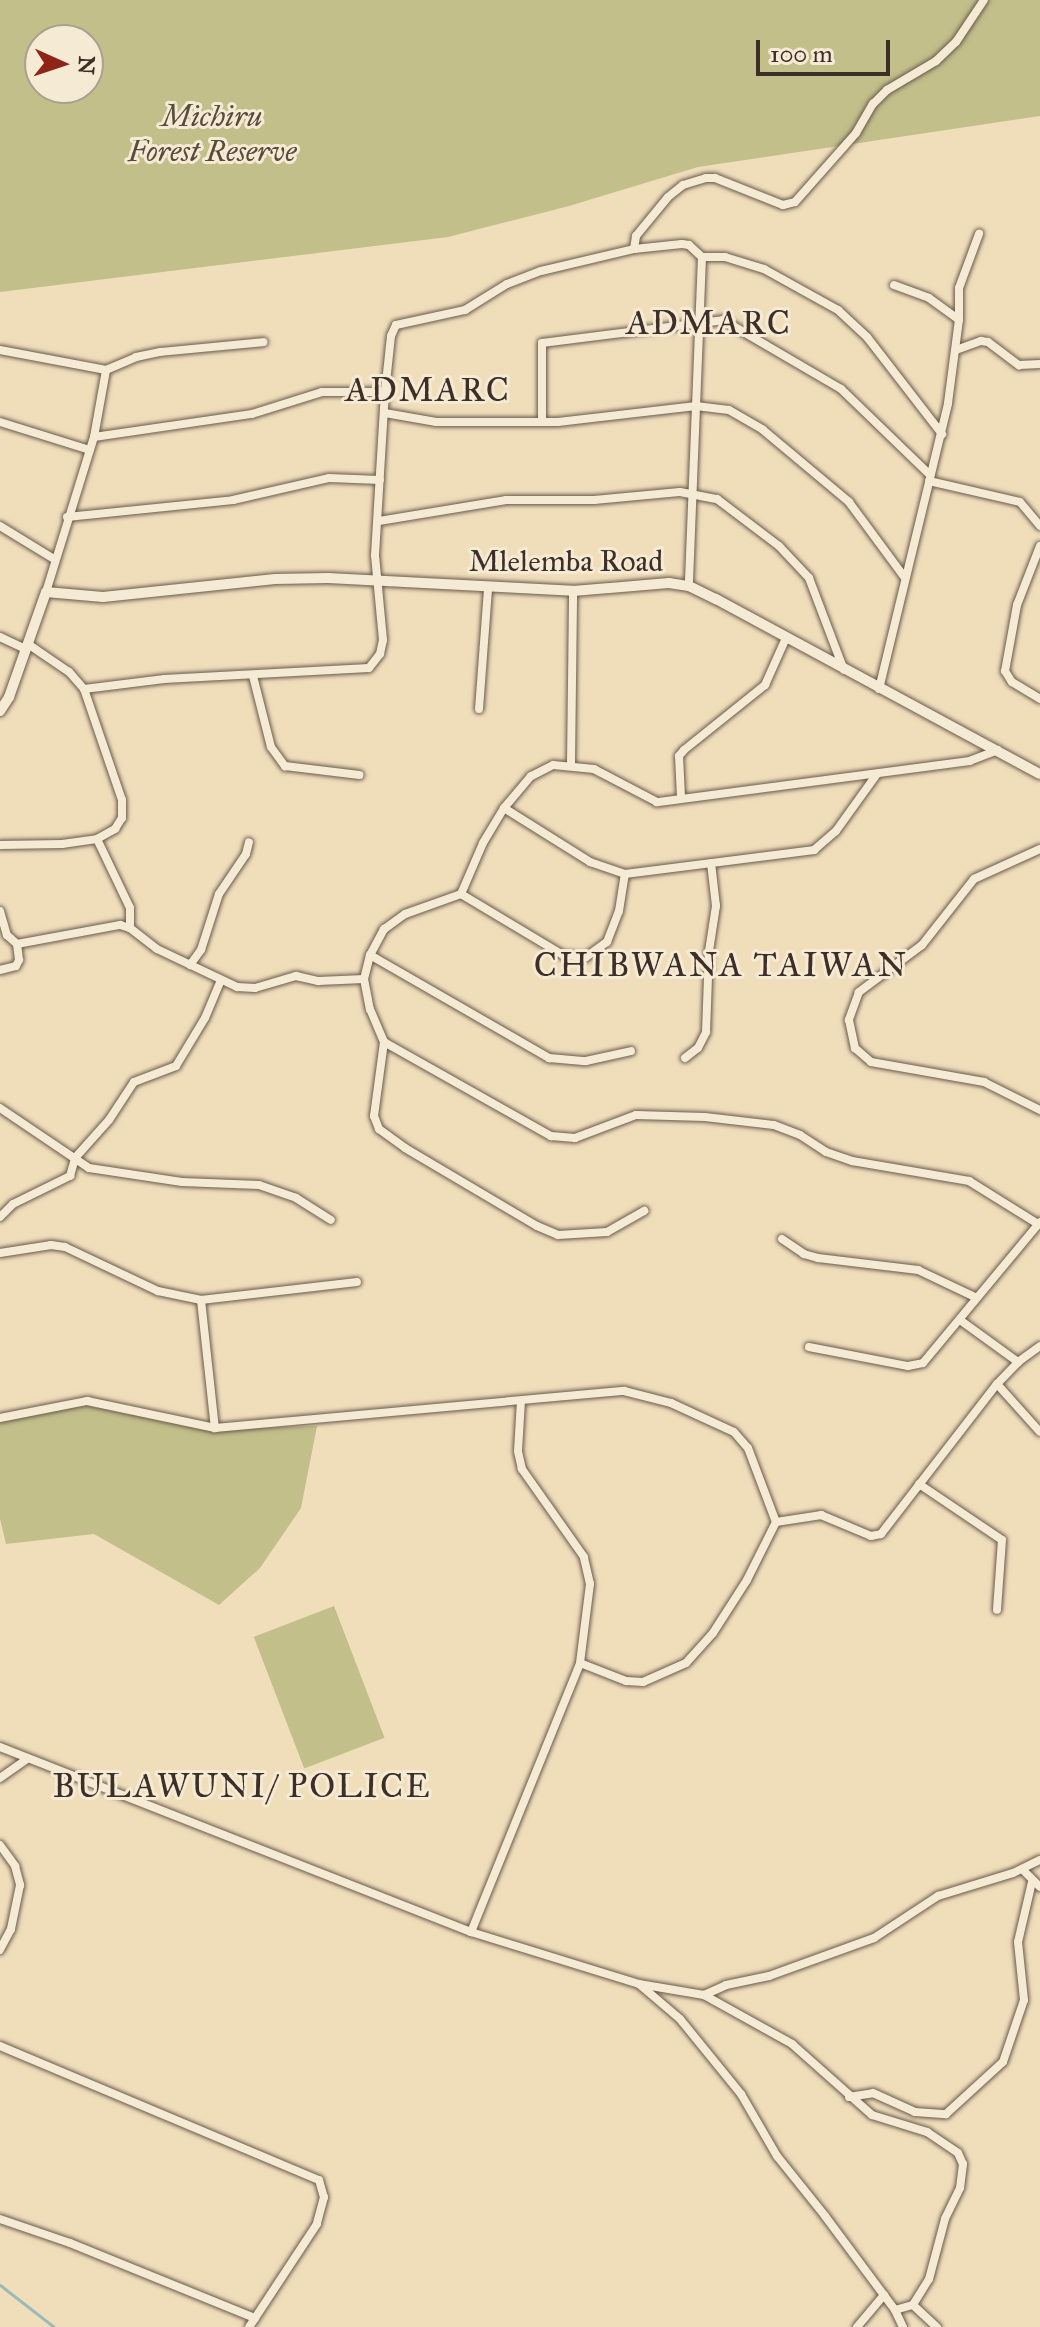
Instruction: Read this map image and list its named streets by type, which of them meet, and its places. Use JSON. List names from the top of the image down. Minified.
{"streets":{"street":["Mlelemba Road"]},"districts":["ADMARC","ADMARC","CHIBWANA TAIWAN","BULAWUNI/ POLICE"],"parks":["Michiru Forest Reserve"],"scale_bar":"100 m","north":"right"}
